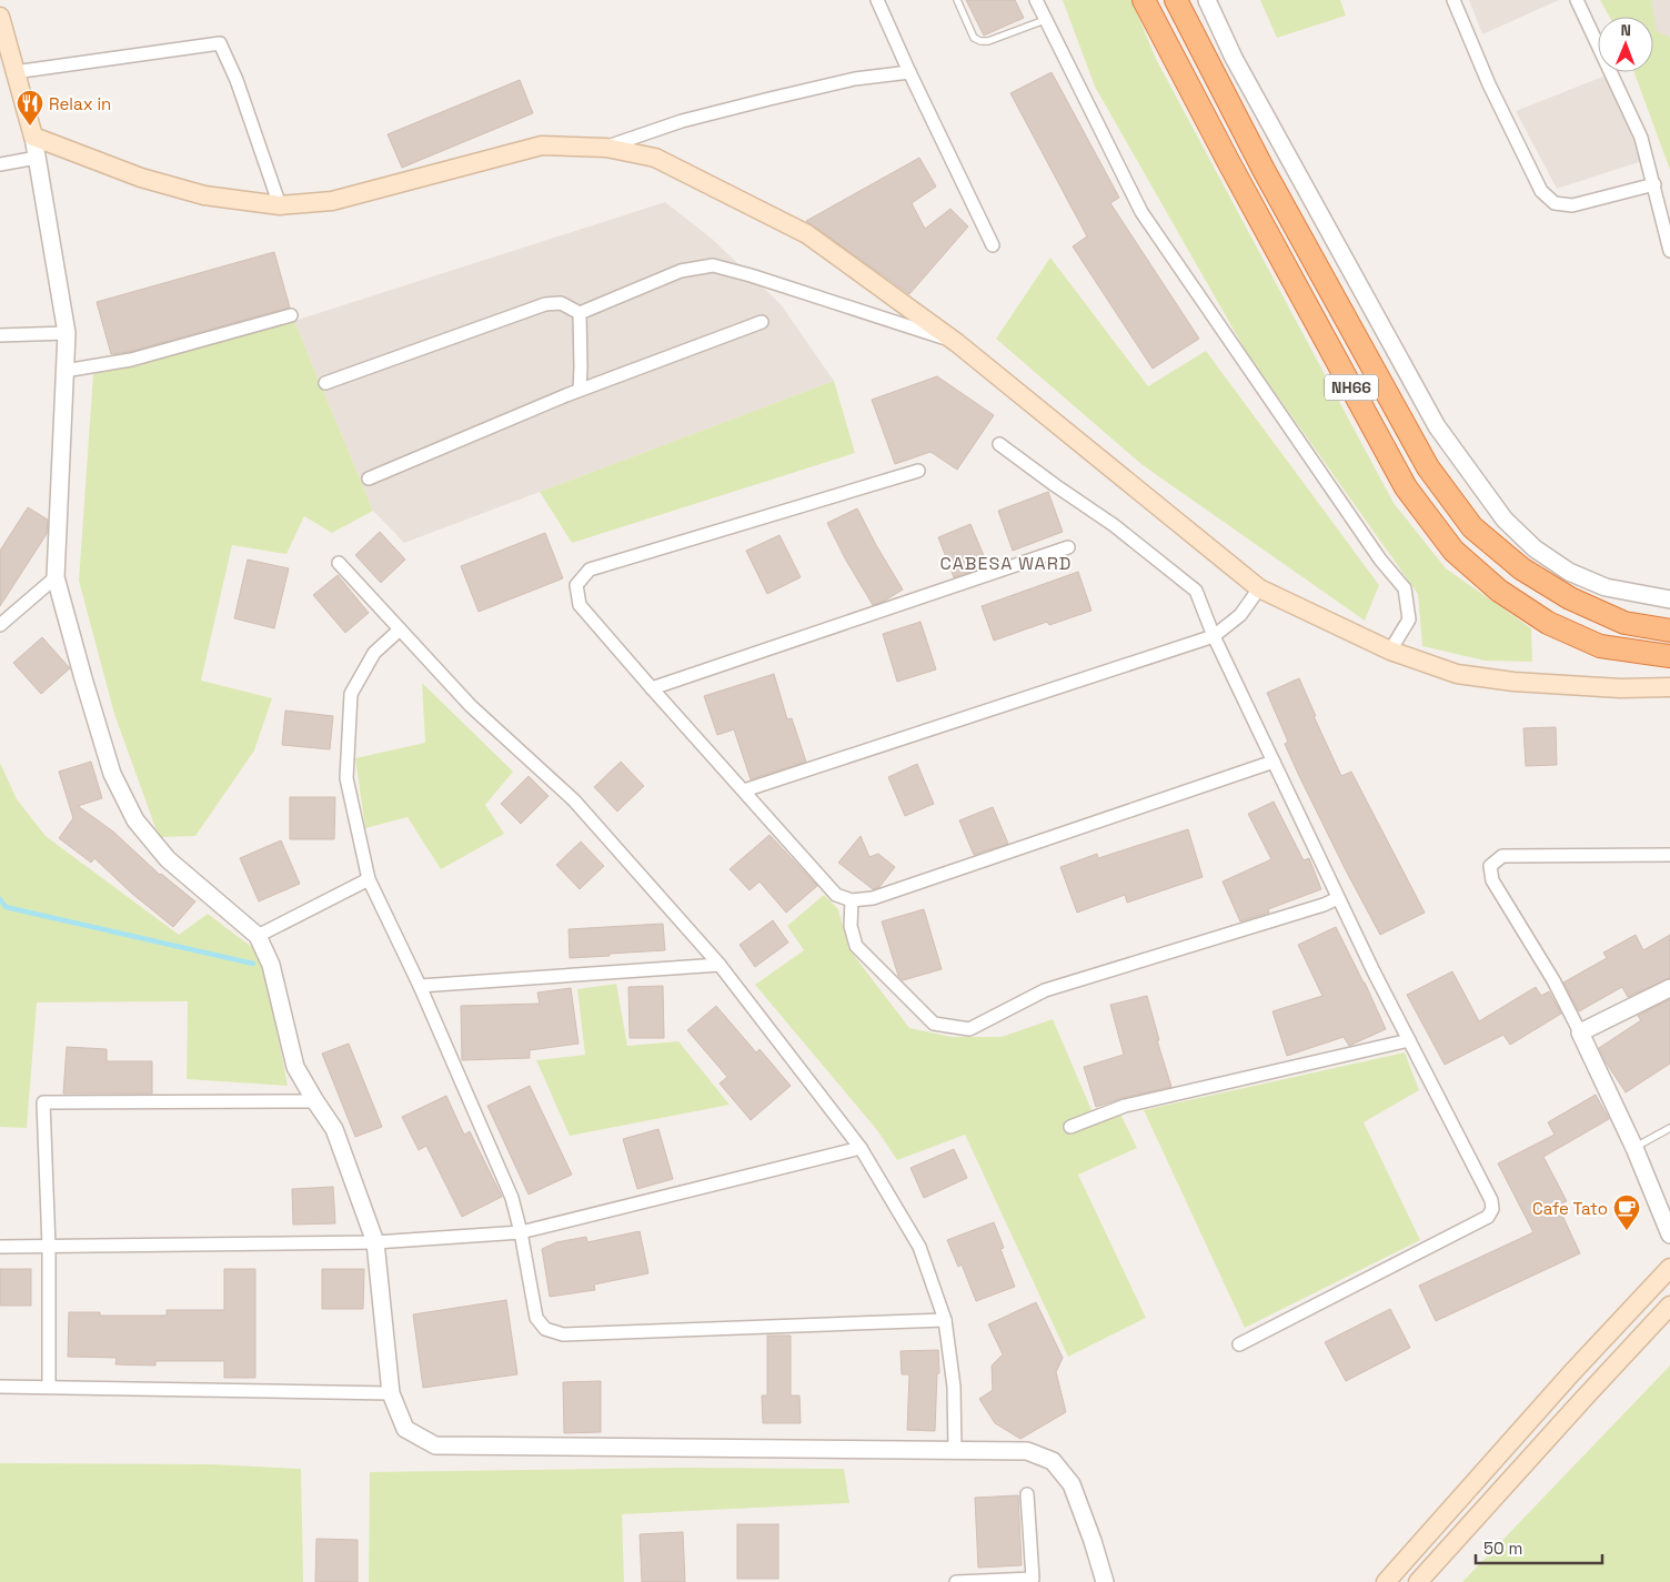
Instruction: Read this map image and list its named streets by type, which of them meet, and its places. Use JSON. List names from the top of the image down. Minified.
{"streets":{"highway":["NH66"]},"districts":["CABESA WARD"],"places":{"restaurant":["Relax in"],"cafe":["Cafe Tato"]},"scale_bar":"50 m","north":"top"}
